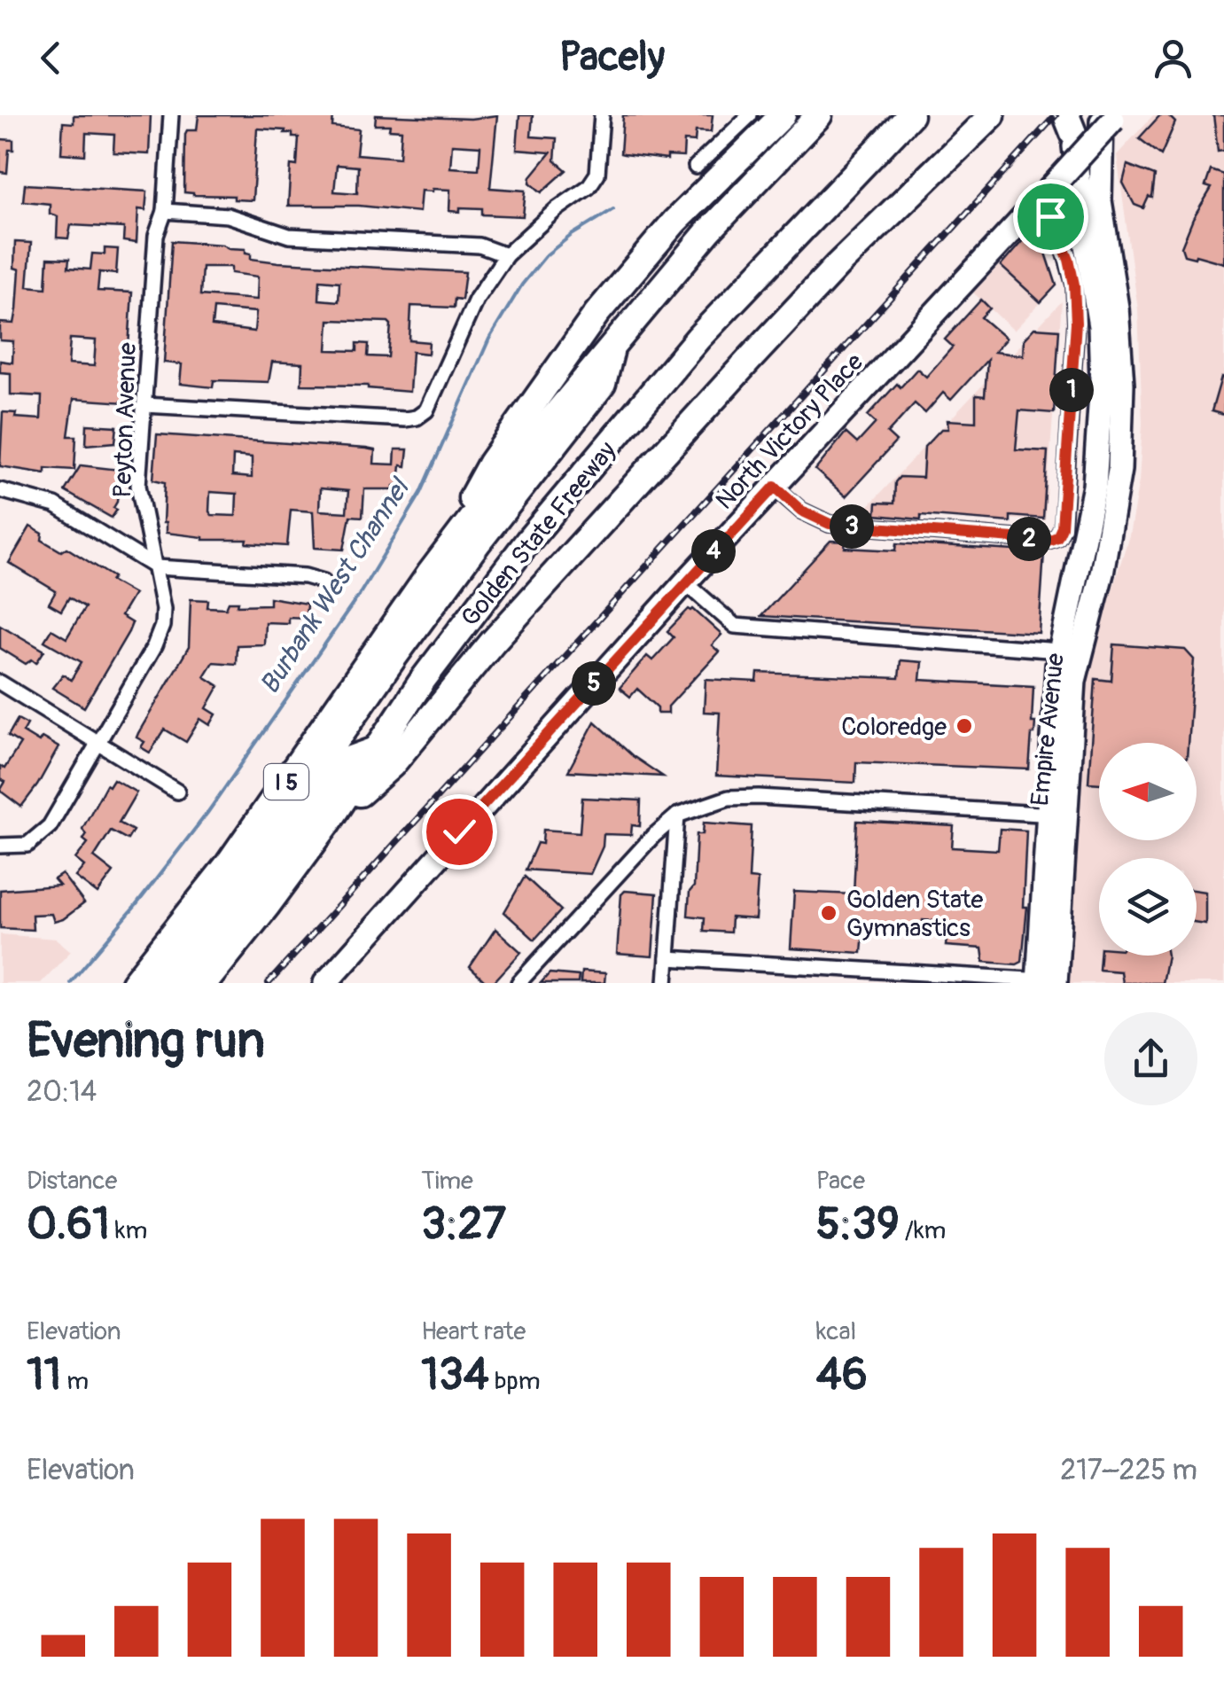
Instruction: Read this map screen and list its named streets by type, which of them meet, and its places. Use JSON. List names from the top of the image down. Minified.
{"streets":{"highway":["Golden State Freeway","I 5"],"main road":["North Victory Place","Empire Avenue"],"street":["Peyton Avenue"]},"crossings":[["North Victory Place","Empire Avenue"]],"water":["Burbank West Channel"],"places":["Coloredge","Golden State Gymnastics"],"north":"left","page":{"header":"Pacely","pins":["1","3","2","4","5"],"heading":["Evening run","20:14"],"stats":[["Distance","0.61 km"],["Time","3:27"],["Pace","5:39 /km"],["Elevation","11 m"],["Heart rate","134 bpm"],["kcal","46"]],"chart":["Elevation","217–225 m"]}}
